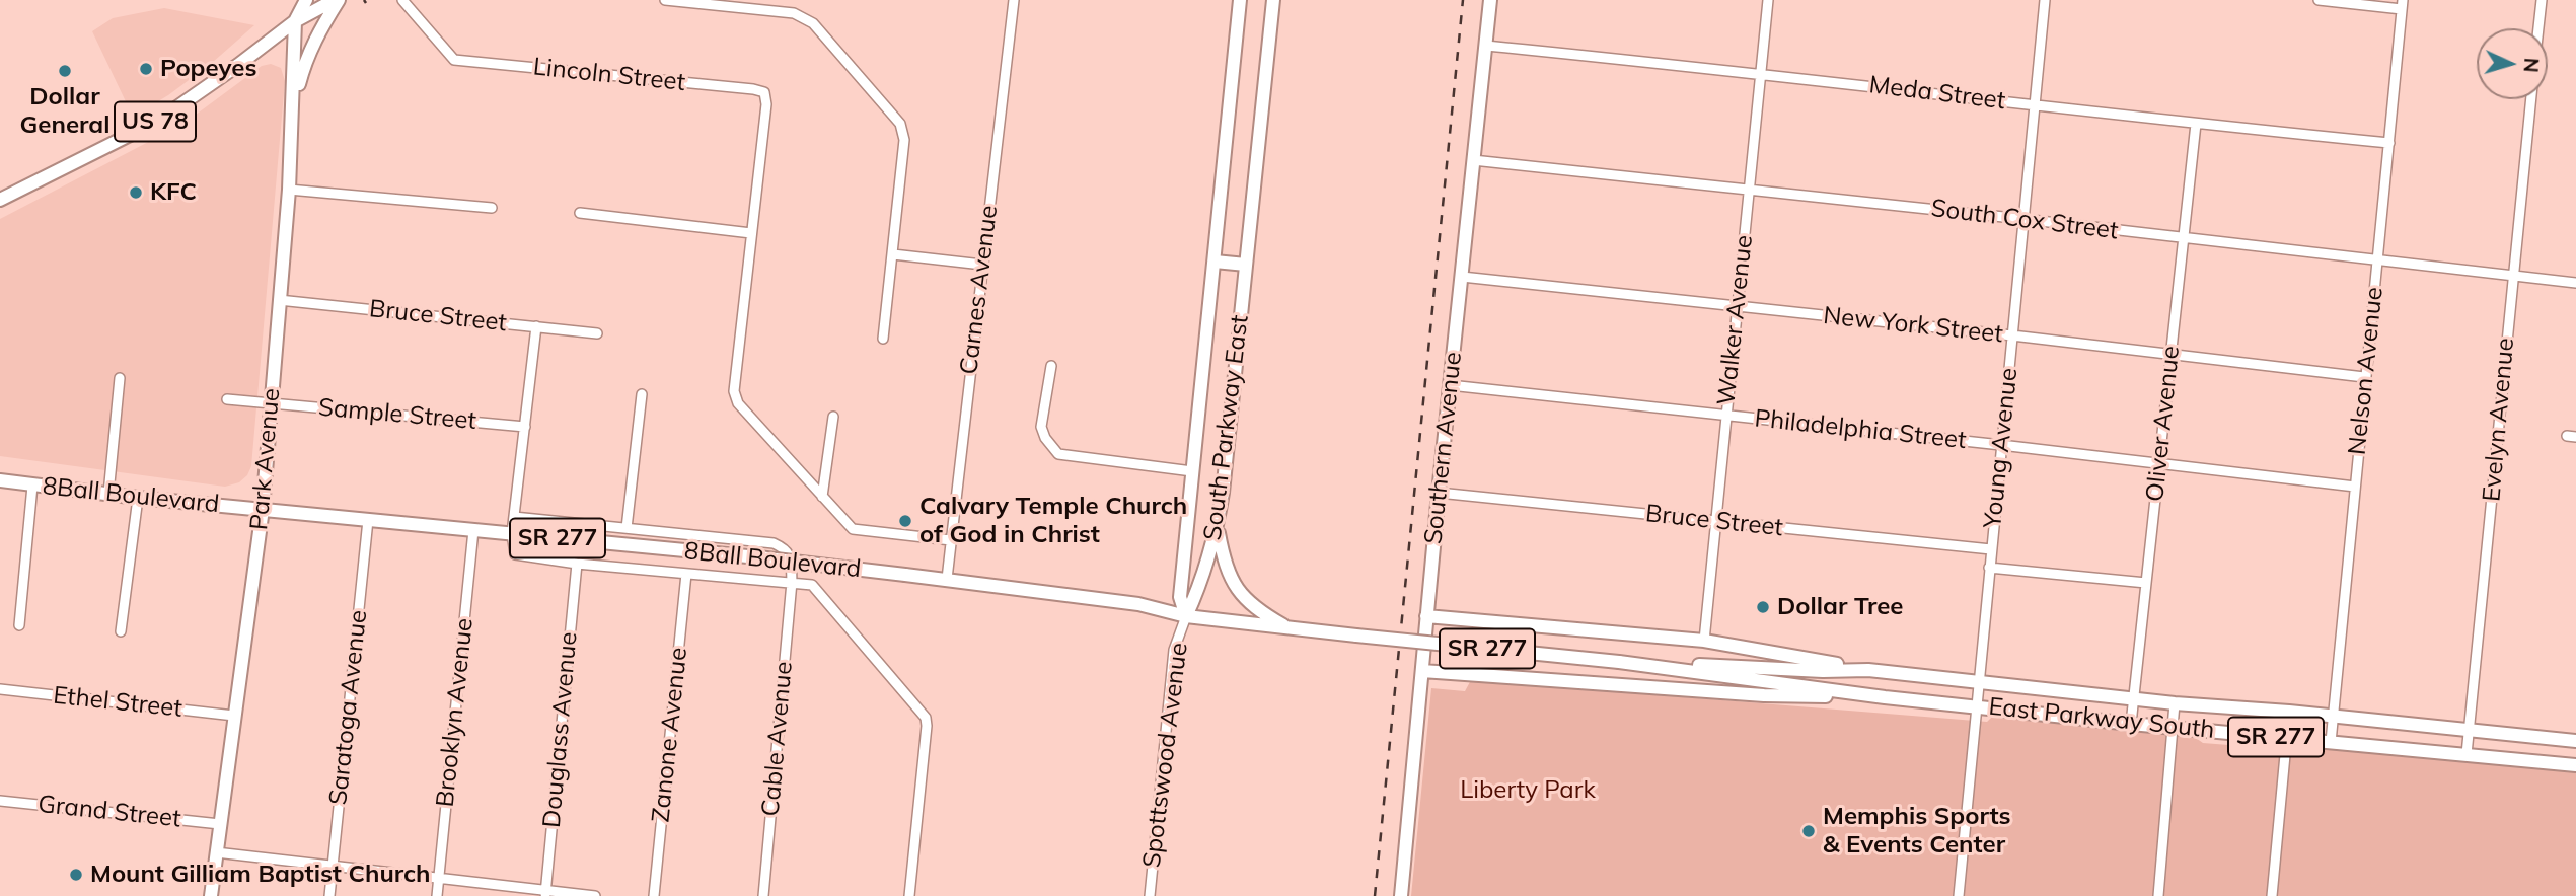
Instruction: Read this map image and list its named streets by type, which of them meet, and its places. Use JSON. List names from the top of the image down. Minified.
{"streets":{"main road":["US 78","South Parkway East","Southern Avenue","Park Avenue","8Ball Boulevard","SR 277","East Parkway South"],"street":["Lincoln Street","Meda Street","South Cox Street","Carnes Avenue","Bruce Street","Walker Avenue","New York Street","Nelson Avenue","Sample Street","Evelyn Avenue","Oliver Avenue","Philadelphia Street","Young Avenue","Ethel Street","Saratoga Avenue","Brooklyn Avenue","Douglass Avenue","Zanone Avenue","Cable Avenue","Spottswood Avenue","Grand Street"]},"crossings":[["Meda Street","Walker Avenue"],["Meda Street","Nelson Avenue"],["Meda Street","Oliver Avenue"],["Meda Street","Southern Avenue"],["Meda Street","Young Avenue"],["US 78","Park Avenue"],["South Cox Street","Walker Avenue"],["South Cox Street","Nelson Avenue"],["South Cox Street","Evelyn Avenue"],["South Cox Street","Oliver Avenue"],["South Cox Street","Southern Avenue"],["South Cox Street","Young Avenue"],["Carnes Avenue","8Ball Boulevard"],["Bruce Street","Walker Avenue"],["Bruce Street","Southern Avenue"],["Bruce Street","Young Avenue"],["Bruce Street","Park Avenue"],["Walker Avenue","New York Street"],["Walker Avenue","Philadelphia Street"],["New York Street","Nelson Avenue"],["New York Street","Oliver Avenue"],["New York Street","Southern Avenue"],["New York Street","Young Avenue"],["Nelson Avenue","Philadelphia Street"],["Nelson Avenue","East Parkway South"],["Sample Street","Park Avenue"],["Evelyn Avenue","East Parkway South"],["Oliver Avenue","Philadelphia Street"],["Oliver Avenue","East Parkway South"],["South Parkway East","8Ball Boulevard"],["South Parkway East","East Parkway South"],["South Parkway East","Spottswood Avenue"],["Philadelphia Street","Southern Avenue"],["Philadelphia Street","Young Avenue"],["Young Avenue","East Parkway South"],["Park Avenue","8Ball Boulevard"],["Park Avenue","SR 277"],["Park Avenue","Ethel Street"],["Park Avenue","Grand Street"],["8Ball Boulevard","SR 277"],["8Ball Boulevard","Saratoga Avenue"],["8Ball Boulevard","Brooklyn Avenue"],["8Ball Boulevard","East Parkway South"],["8Ball Boulevard","Spottswood Avenue"],["SR 277","Saratoga Avenue"],["East Parkway South","Spottswood Avenue"]],"parks":["Liberty Park"],"places":["Popeyes","Dollar General","KFC","Calvary Temple Church of God in Christ","Dollar Tree","Memphis Sports & Events Center","Mount Gilliam Baptist Church"],"north":"right"}
